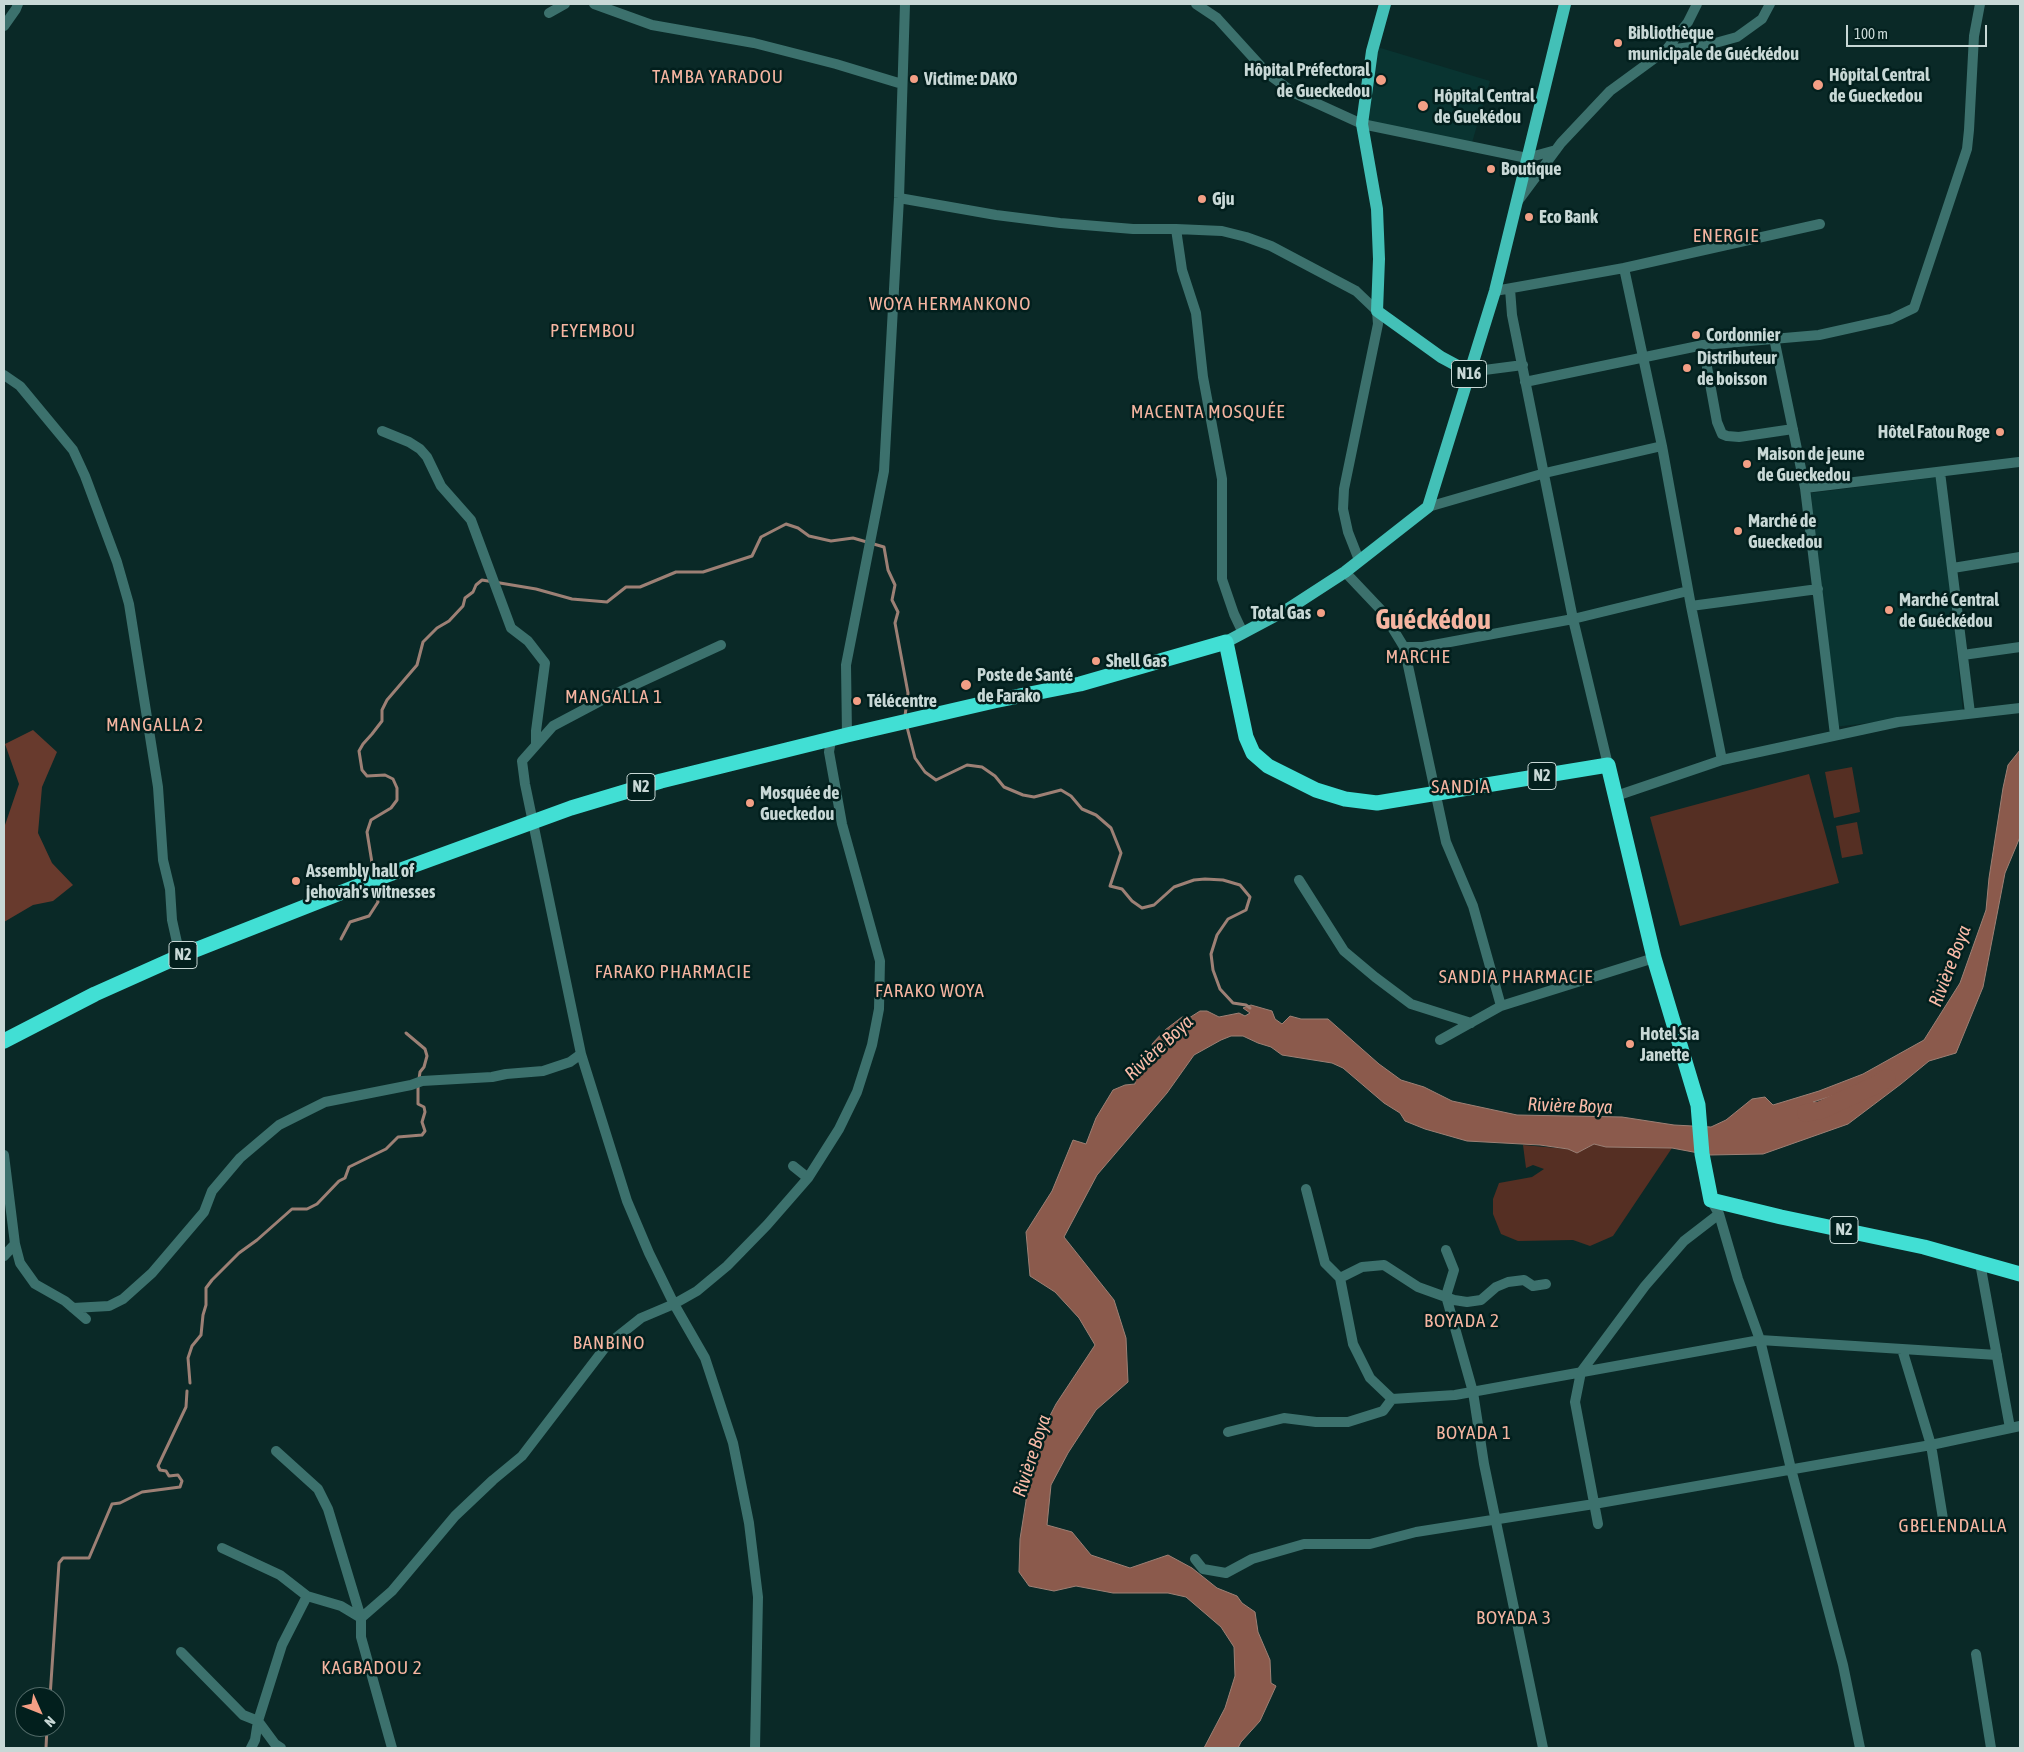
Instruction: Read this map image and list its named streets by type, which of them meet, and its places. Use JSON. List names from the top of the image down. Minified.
{"streets":{"highway":["N2"],"main road":["N16"]},"districts":["TAMBA YARADOU","ENERGIE","WOYA HERMANKONO","PEYEMBOU","MACENTA MOSQUÉE","Guéckédou","MARCHE","MANGALLA 1","MANGALLA 2","SANDIA","FARAKO PHARMACIE","SANDIA PHARMACIE","FARAKO WOYA","BOYADA 2","BANBINO","BOYADA 1","GBELENDALLA","BOYADA 3","KAGBADOU 2"],"water":["Rivière Boya"],"places":["Bibliothèque municipale de Guéckédou","Victime: DAKO","Hôpital Préfectoral de Gueckedou","Hôpital Central de Gueckedou","Hôpital Central de Guekédou","Boutique","Gju","Eco Bank","Cordonnier","Distributeur de boisson","Hôtel Fatou Roge","Maison de jeune de Gueckedou","Marché de Gueckedou","Marché Central de Guéckédou","Total Gas","Shell Gas","Poste de Santé de Farako","Télécentre","Mosquée de Gueckedou","Assembly hall of jehovah's witnesses","Hotel Sia Janette"],"scale_bar":"100 m","north":"bottom right"}
